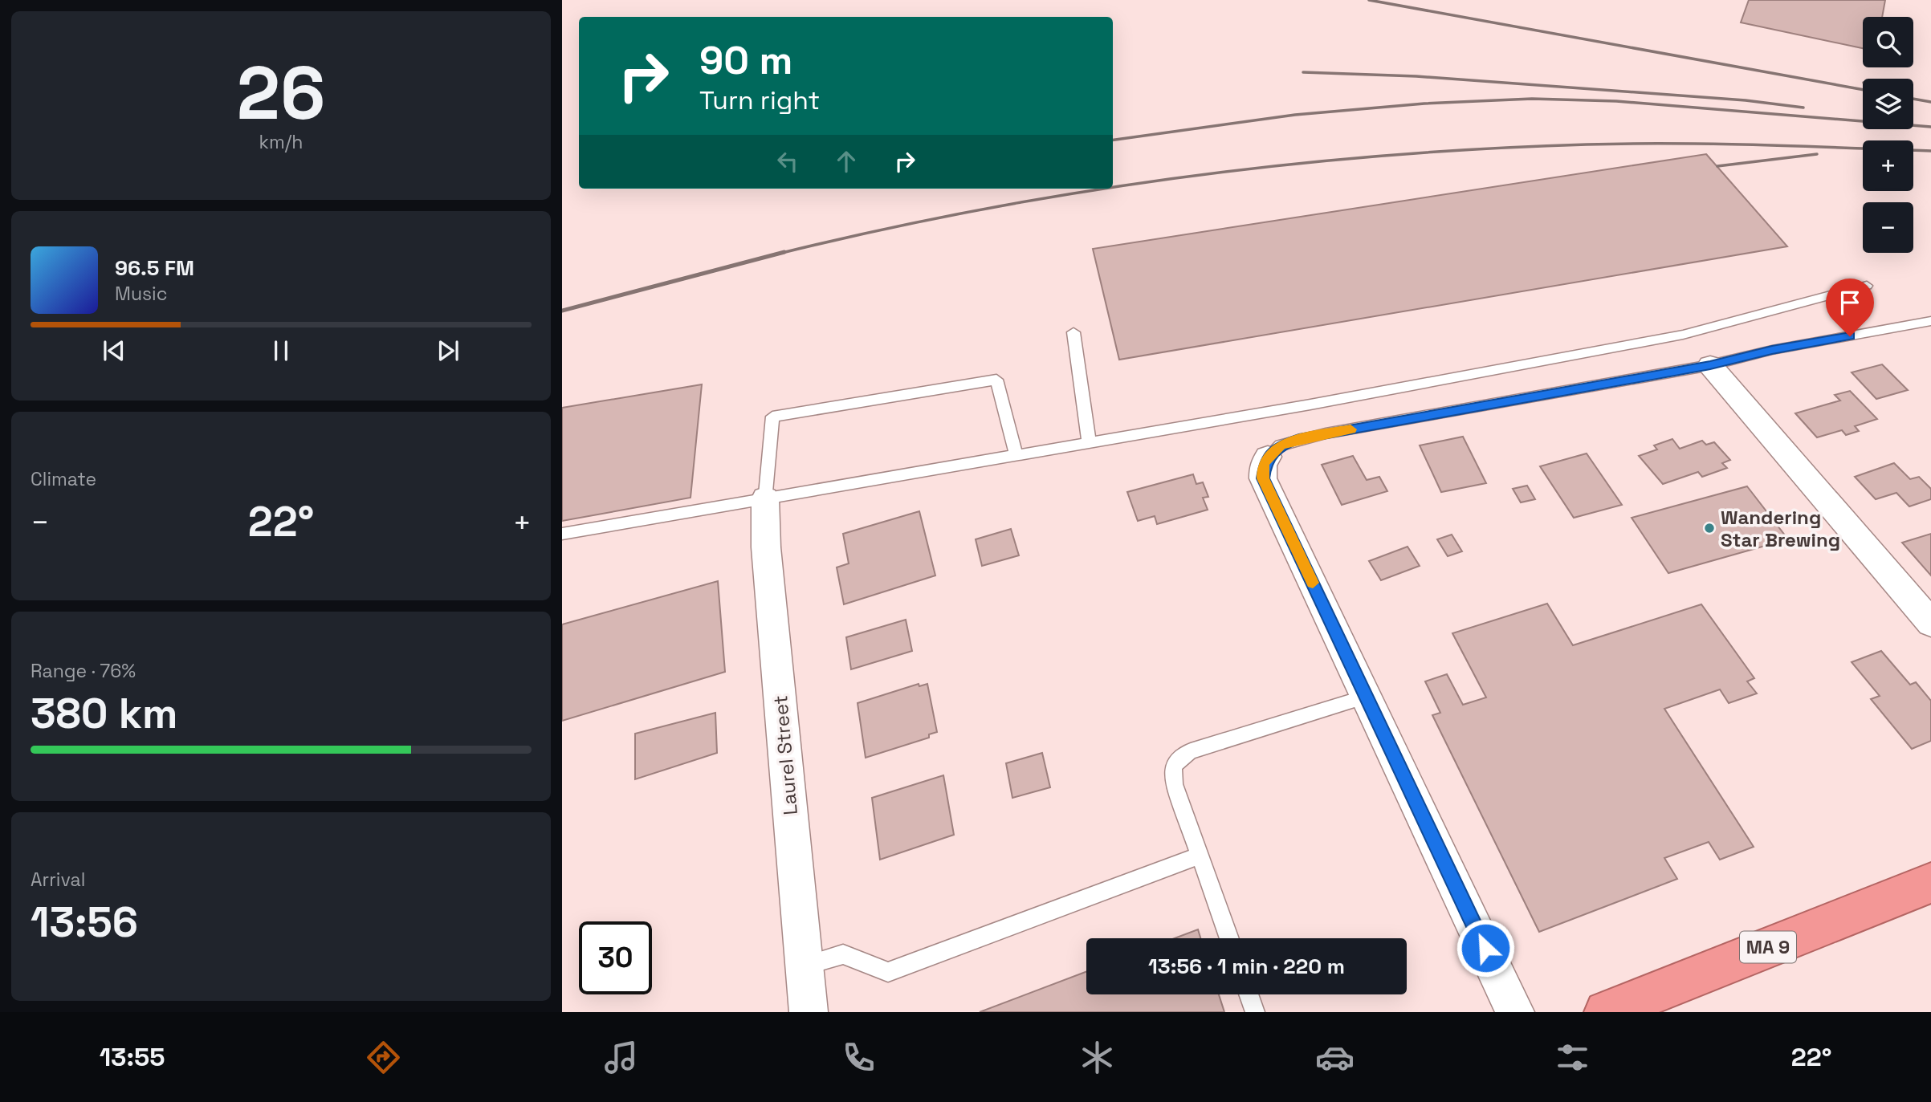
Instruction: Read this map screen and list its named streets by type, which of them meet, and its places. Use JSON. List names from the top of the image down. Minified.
{"streets":{"highway":["MA 9"],"street":["Laurel Street"]},"places":["Wandering Star Brewing"],"page":{"tile":[["26","km/h"],"Climate",["Range · 76%","380 km"],["Arrival","13:56"]],"map_buttons":["+","−"],"turn":["90 m","Turn right"],"song":["96.5 FM","Music"],"heat":["−","22°","+"],"limit":"30","trip":"13:56 · 1 min · 220 m","tabs":["13:55","22°"]}}
